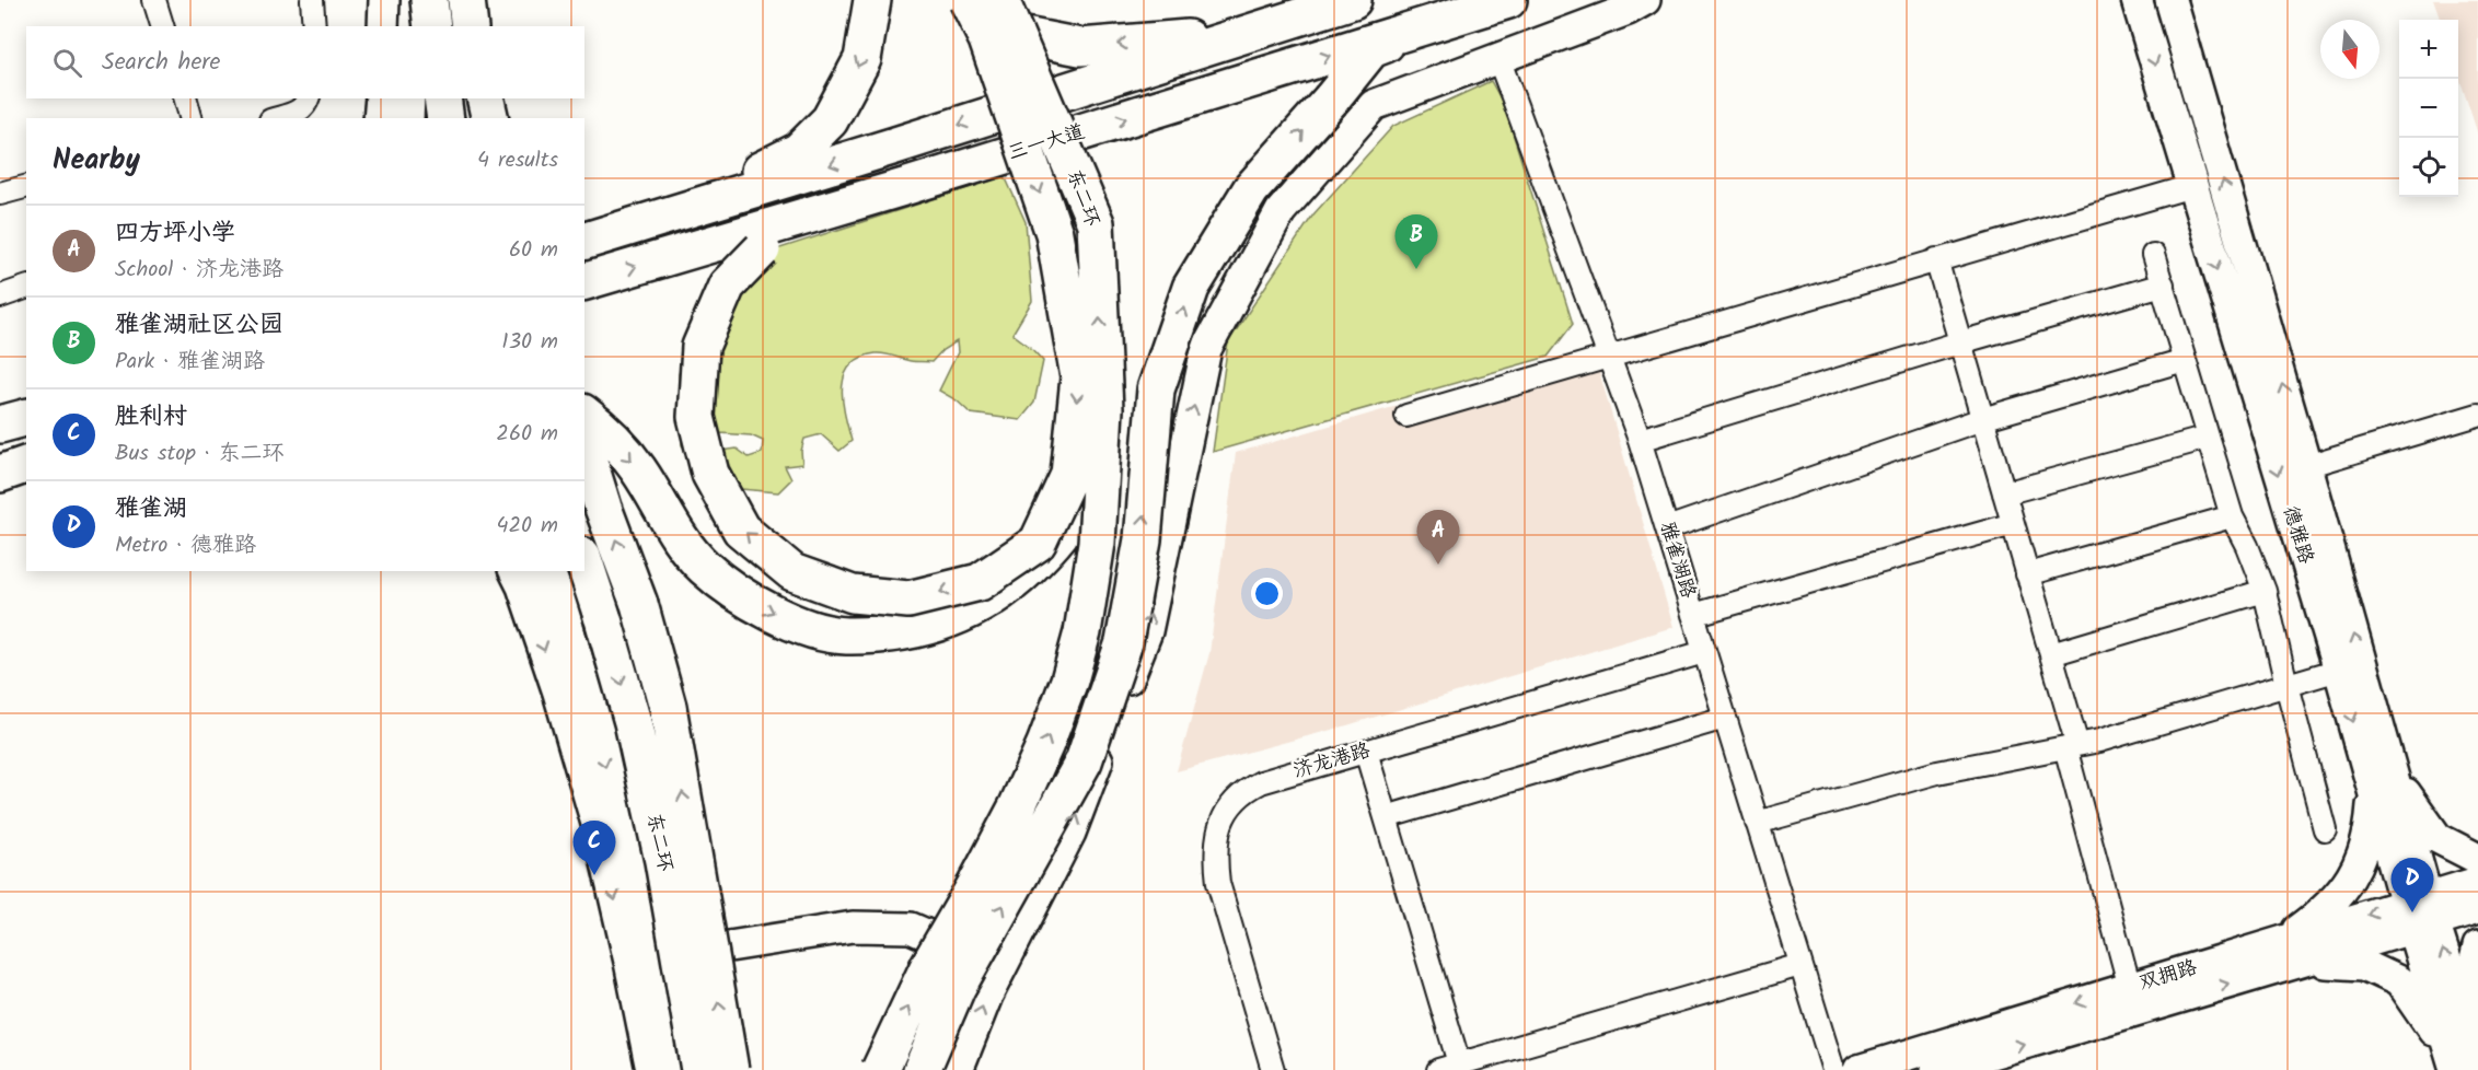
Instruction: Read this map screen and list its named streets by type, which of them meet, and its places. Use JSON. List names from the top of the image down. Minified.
{"streets":{"highway":["三一大道","东二环"],"street":["德雅路","雅雀湖路","济龙港路","双拥路"]},"crossings":[["德雅路","双拥路"],["雅雀湖路","济龙港路"]],"north":"bottom","page":{"map_buttons":["+","−"],"search":"Search here","heading":["Nearby","4 results"],"list":[{"mark":"A","name":"四方坪小学","note":"School · 济龙港路","value":"60 m"},{"mark":"B","name":"雅雀湖社区公园","note":"Park · 雅雀湖路","value":"130 m"},{"mark":"C","name":"胜利村","note":"Bus stop · 东二环","value":"260 m"},{"mark":"D","name":"雅雀湖","note":"Metro · 德雅路","value":"420 m"}],"pins":["B","A","C","D"]}}
